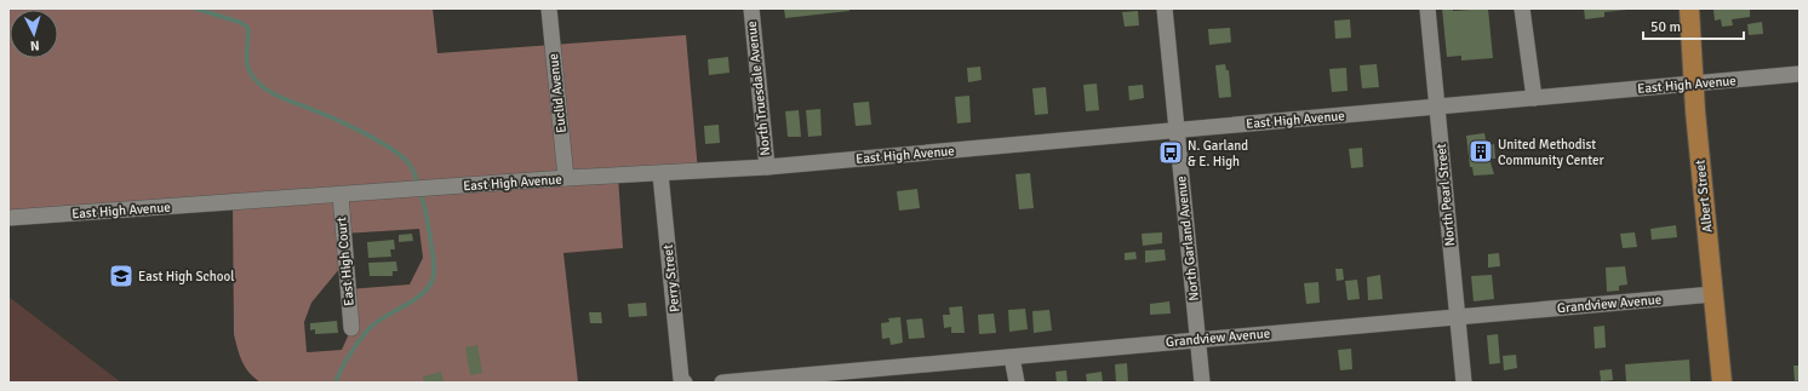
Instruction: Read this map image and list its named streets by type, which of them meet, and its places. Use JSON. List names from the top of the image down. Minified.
{"streets":{"main road":["Albert Street"],"street":["East High Avenue","North Truesdale Avenue","Euclid Avenue","North Pearl Street","North Garland Avenue","East High Court","Perry Street","Grandview Avenue"]},"crossings":[["East High Avenue","North Truesdale Avenue"],["East High Avenue","Euclid Avenue"],["East High Avenue","North Pearl Street"],["East High Avenue","Albert Street"],["East High Avenue","North Garland Avenue"],["East High Avenue","East High Court"],["East High Avenue","Perry Street"],["North Pearl Street","Grandview Avenue"],["Albert Street","Grandview Avenue"],["North Garland Avenue","Grandview Avenue"]],"places":{"building":["United Methodist Community Center"],"bus stop":["N. Garland & E. High"],"school or university":["East High School"]},"scale_bar":"50 m","north":"bottom"}
